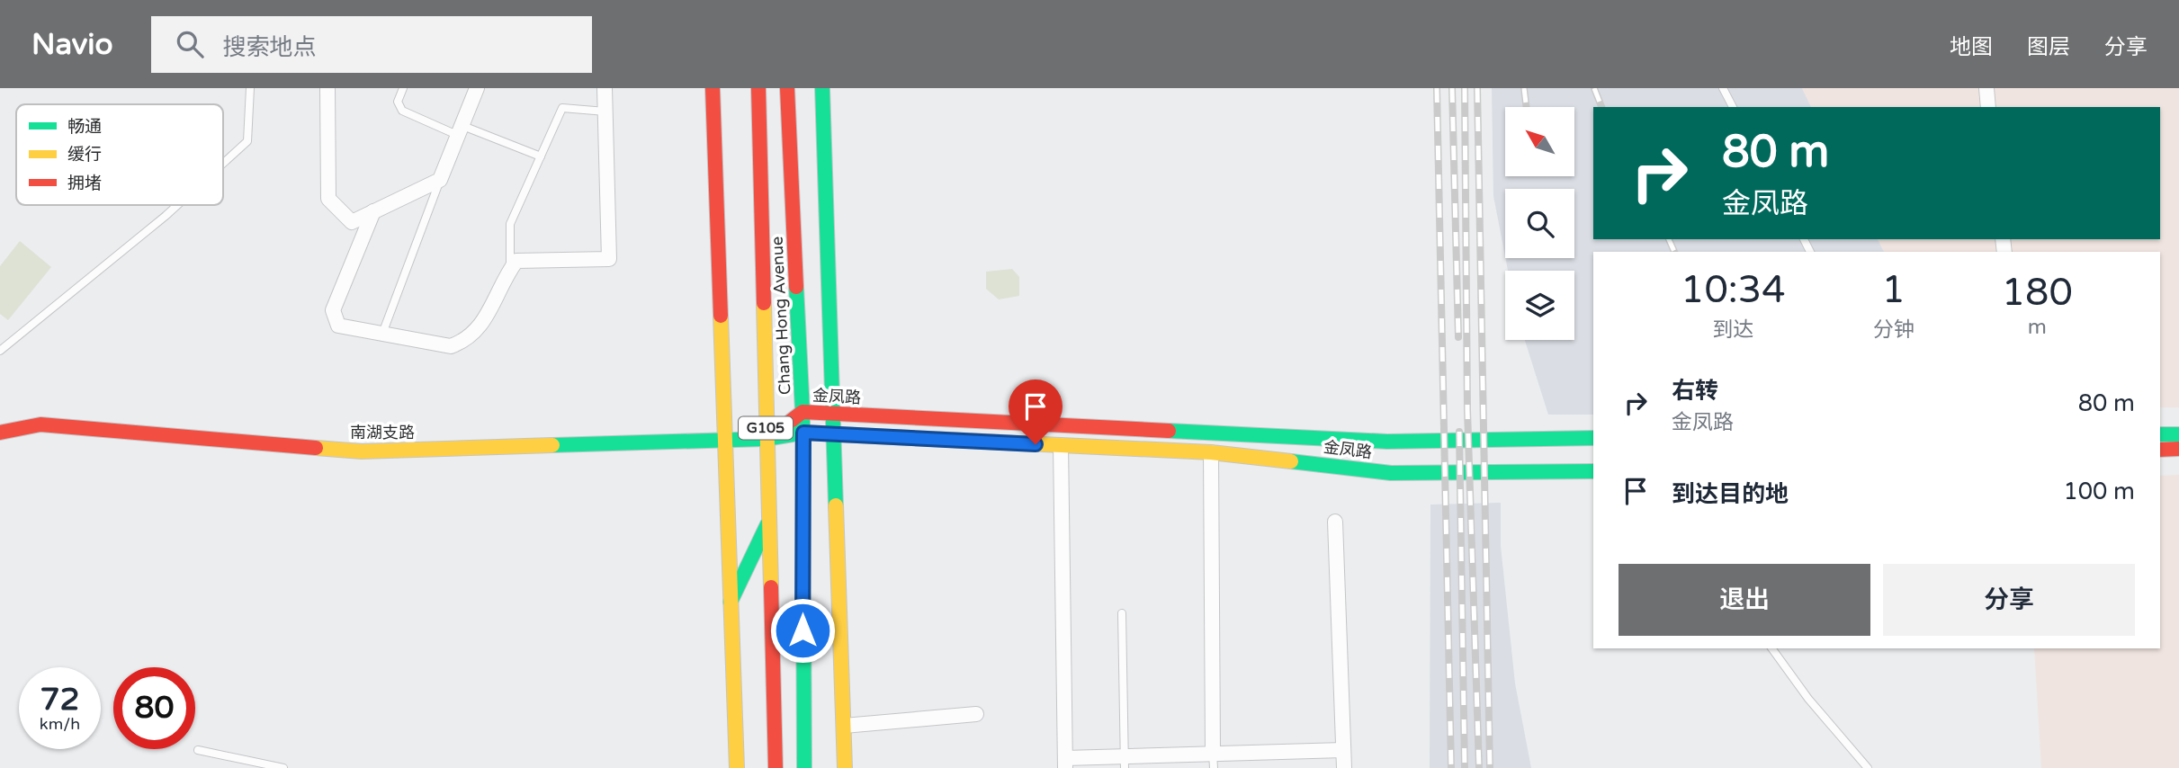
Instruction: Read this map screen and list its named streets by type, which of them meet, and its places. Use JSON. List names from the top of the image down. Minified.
{"streets":{"main road":["Chang Hong Avenue","金凤路","G105","南湖支路"]},"crossings":[["Chang Hong Avenue","金凤路"],["Chang Hong Avenue","南湖支路"],["金凤路","南湖支路"]],"legend":["畅通","缓行","拥堵"],"north":"top left","page":{"header":"Navio","search":"搜索地点","nav":["地图","图层","分享"],"turn":["80 m","金凤路"],"eta":["10:34","到达","1","分钟","180","m"],"list":[{"name":"右转","note":"金凤路","value":"80 m"},{"name":"到达目的地","value":"100 m"}],"buttons":["退出","分享"],"speed":"72 km/h","limit":"80"}}
